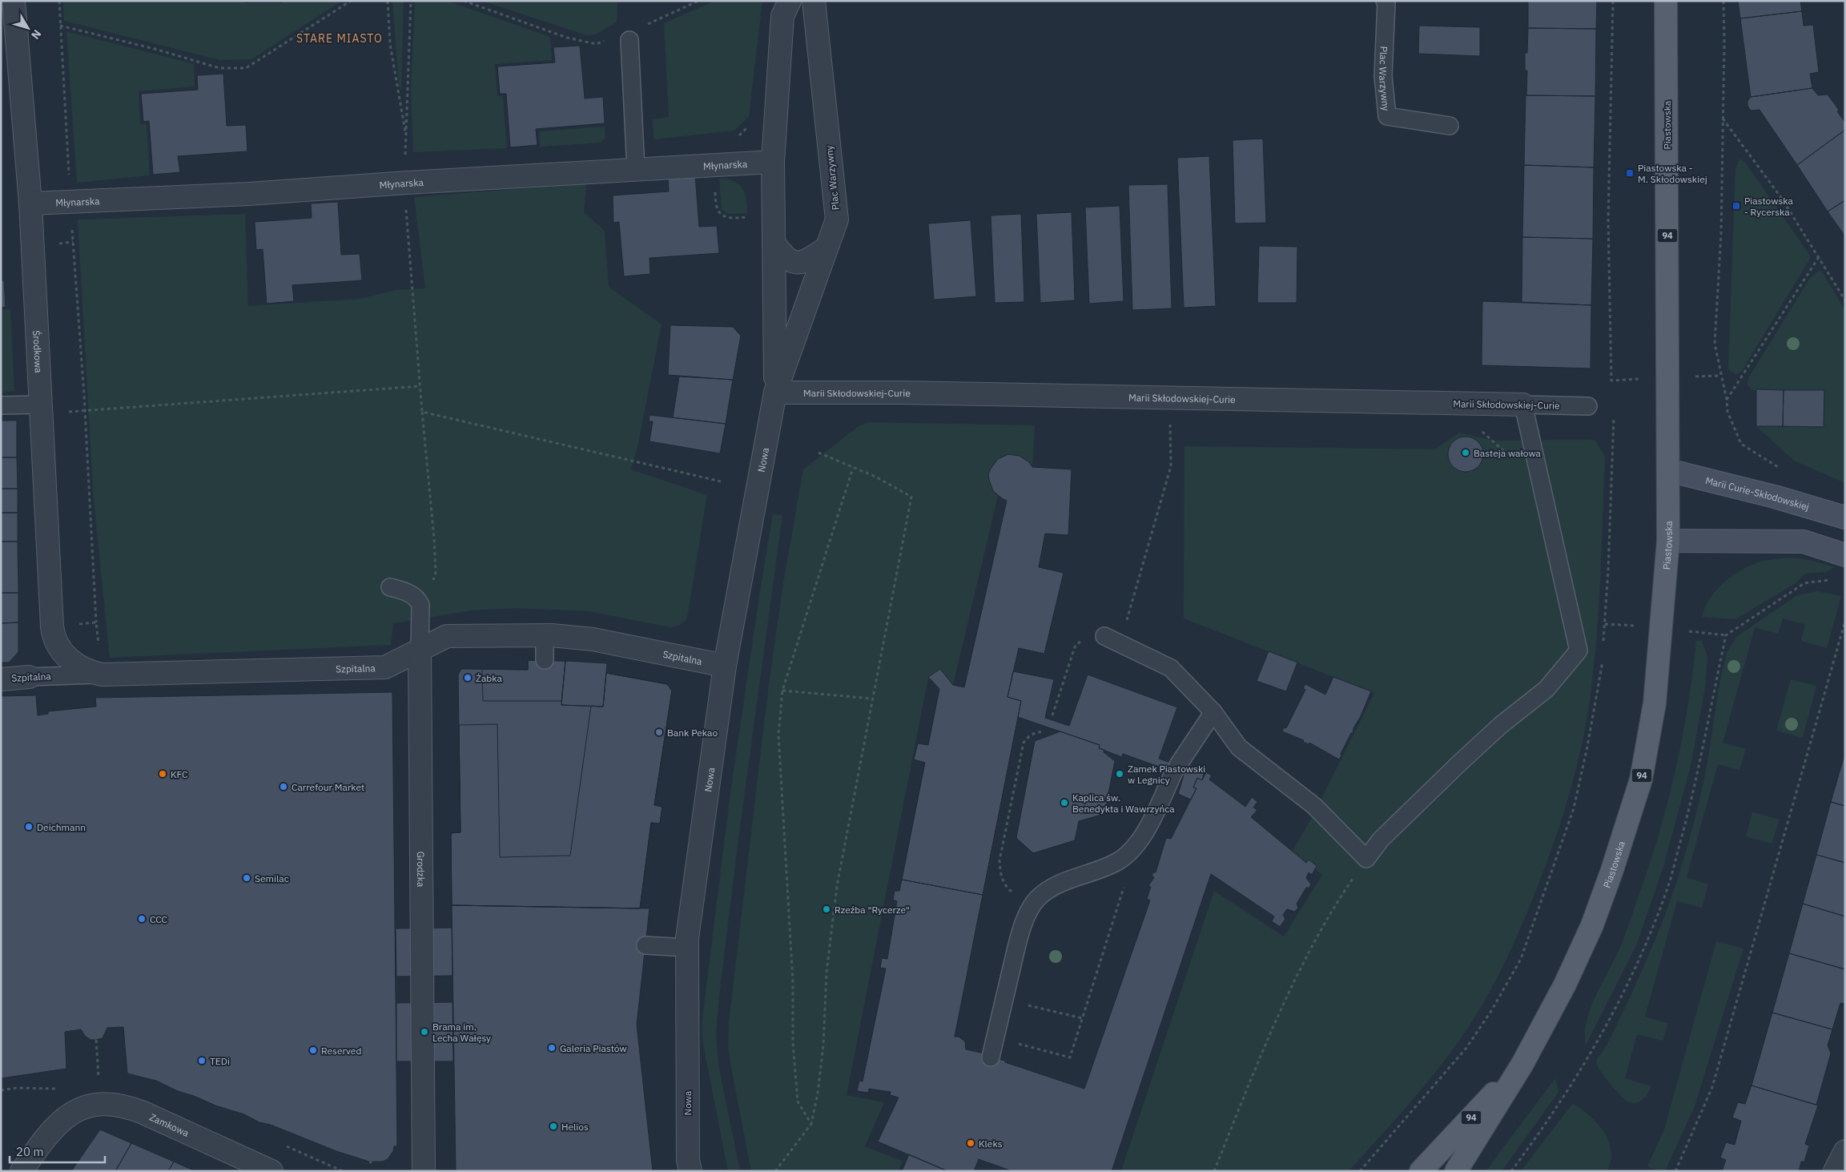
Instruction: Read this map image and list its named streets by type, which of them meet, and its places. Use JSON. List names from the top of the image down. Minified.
{"streets":{"main road":["Piastowska","94"],"street":["Plac Warzywny","Młynarska","Środkowa","Marii Skłodowskiej-Curie","Nowa","Marii Curie-Skłodowskiej","Szpitalna","Grodzka","Zamkowa"]},"crossings":[["Plac Warzywny","Marii Skłodowskiej-Curie"],["Plac Warzywny","Nowa"],["Piastowska","Marii Curie-Skłodowskiej"],["Młynarska","Środkowa"],["Środkowa","Szpitalna"],["Marii Skłodowskiej-Curie","Nowa"],["Nowa","Szpitalna"],["Szpitalna","Grodzka"]],"districts":["STARE MIASTO"],"places":{"transit":["Piastowska - M. Skłodowskiej","Piastowska - Rycerska"],"other":["Basteja wałowa","Żabka","Bank Pekao","KFC","Zamek Piastowski w Legnicy","Carrefour Market","Kaplica św. Benedykta i Wawrzyńca","Deichmann","Semilac","Rzeźba \"Rycerze\"","CCC","Brama im. Lecha Wałęsy","Galeria Piastów","Reserved","TEDi","Helios","Kleks"]},"scale_bar":"20 m","north":"bottom right"}
